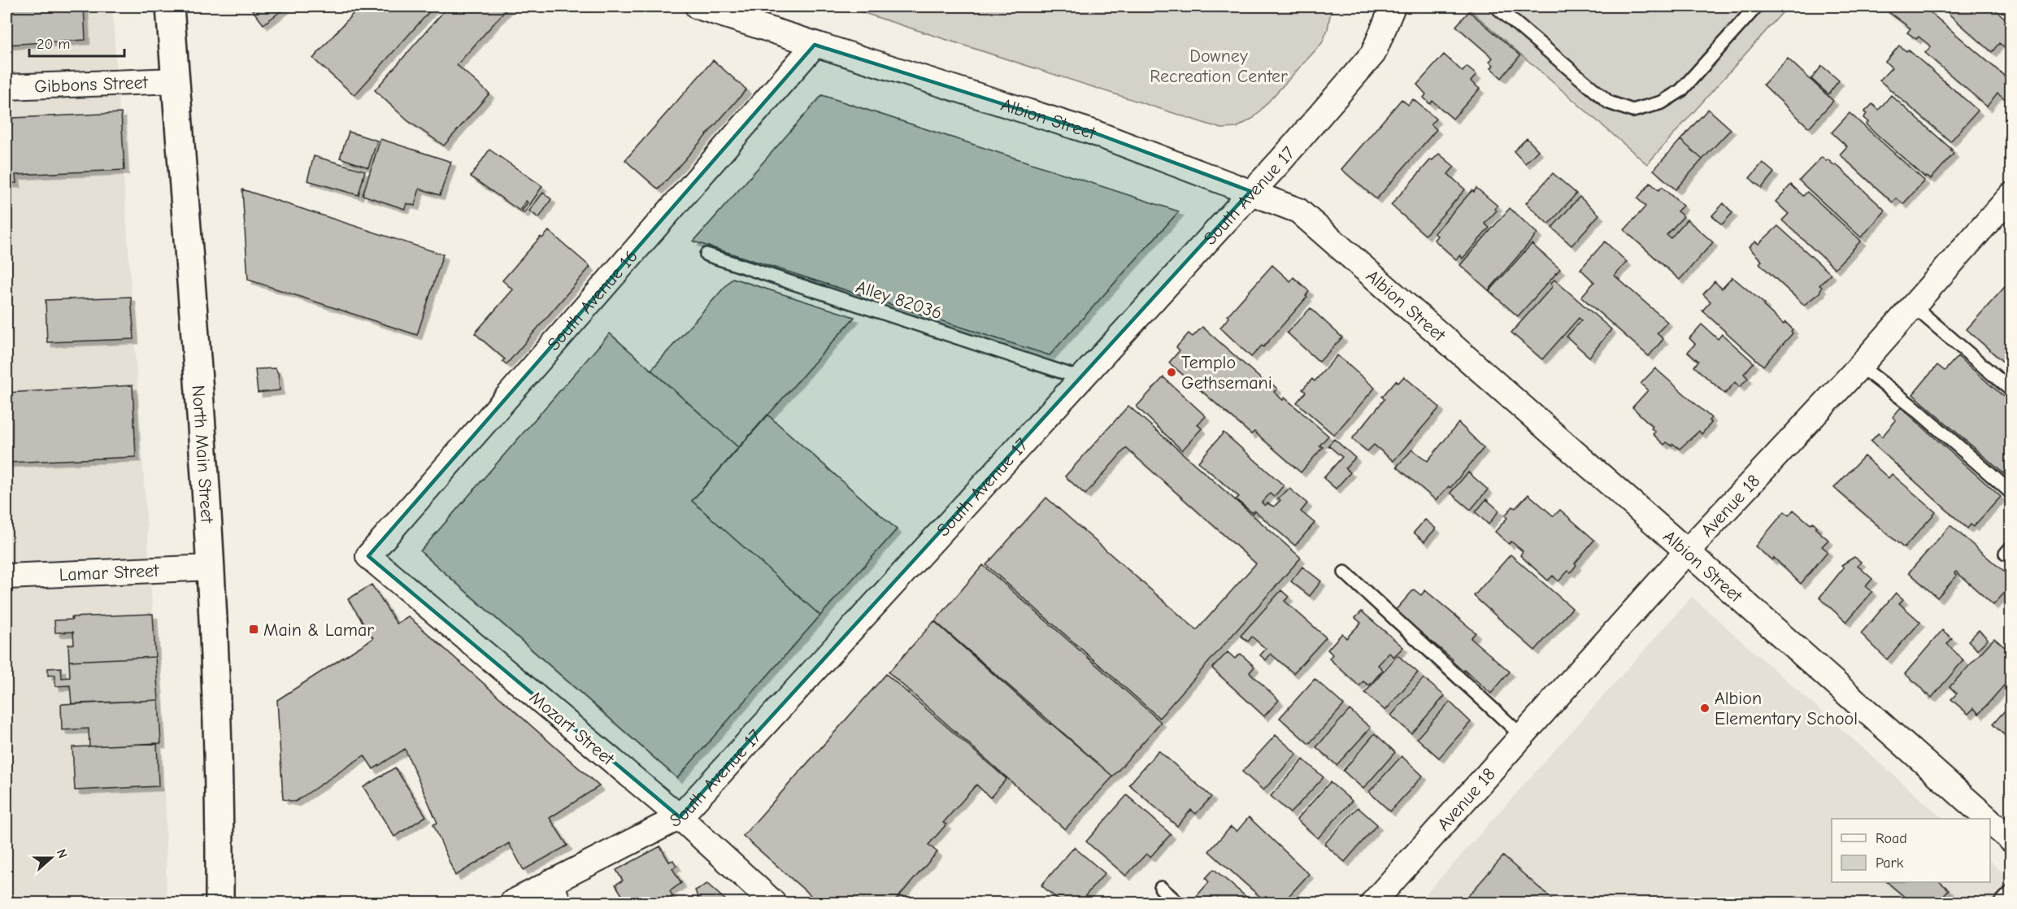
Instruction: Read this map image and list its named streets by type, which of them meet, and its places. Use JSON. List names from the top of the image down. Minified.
{"streets":{"main road":["North Main Street"],"street":["Gibbons Street","Albion Street","South Avenue 17","South Avenue 16","Avenue 18","Lamar Street","Mozart Street"],"lane":["Alley 82036"]},"crossings":[["Gibbons Street","North Main Street"],["Albion Street","South Avenue 17"],["Albion Street","South Avenue 16"],["Albion Street","Avenue 18"],["South Avenue 17","Alley 82036"],["South Avenue 17","Mozart Street"],["South Avenue 16","Mozart Street"],["North Main Street","Lamar Street"]],"parks":["Downey Recreation Center"],"places":{"other":["Templo Gethsemani","Albion Elementary School"],"transit":["Main & Lamar"]},"legend":["Road","Park"],"scale_bar":"20 m","north":"right"}
